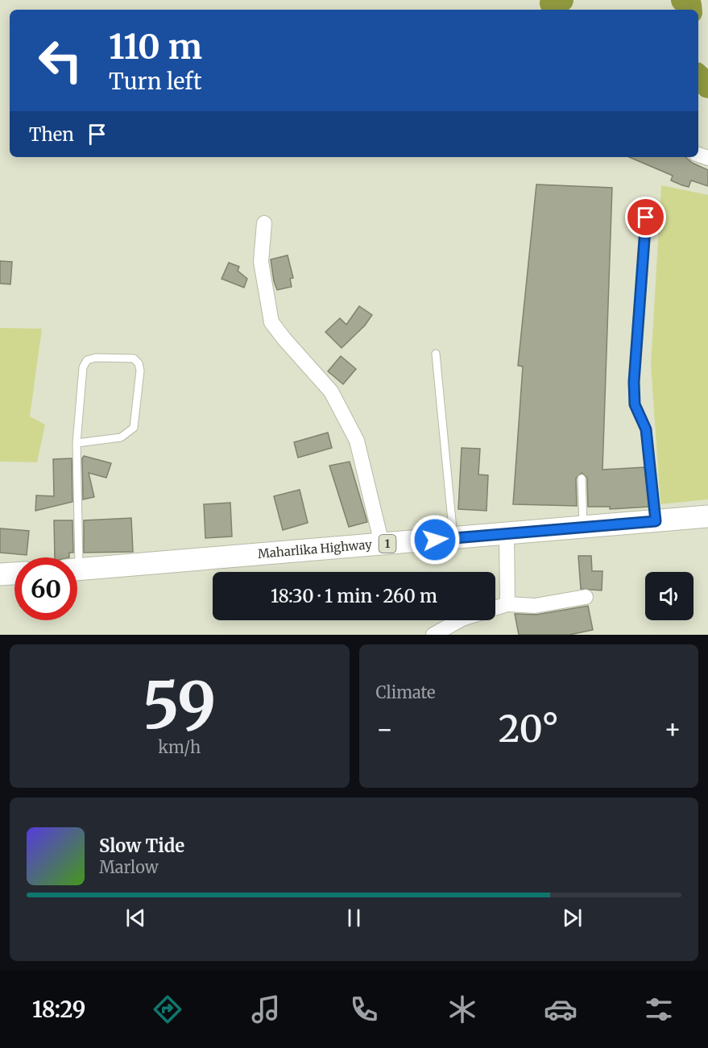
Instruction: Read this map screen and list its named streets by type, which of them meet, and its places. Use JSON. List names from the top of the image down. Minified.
{"streets":{"main road":["1","Maharlika Highway"]},"page":{"turn":["110 m","Turn left"],"then":"Then","limit":"60","trip":"18:30 · 1 min · 260 m","tile":[["59","km/h"],"Climate"],"heat":["−","20°","+"],"song":["Slow Tide","Marlow"],"tabs":"18:29"}}
